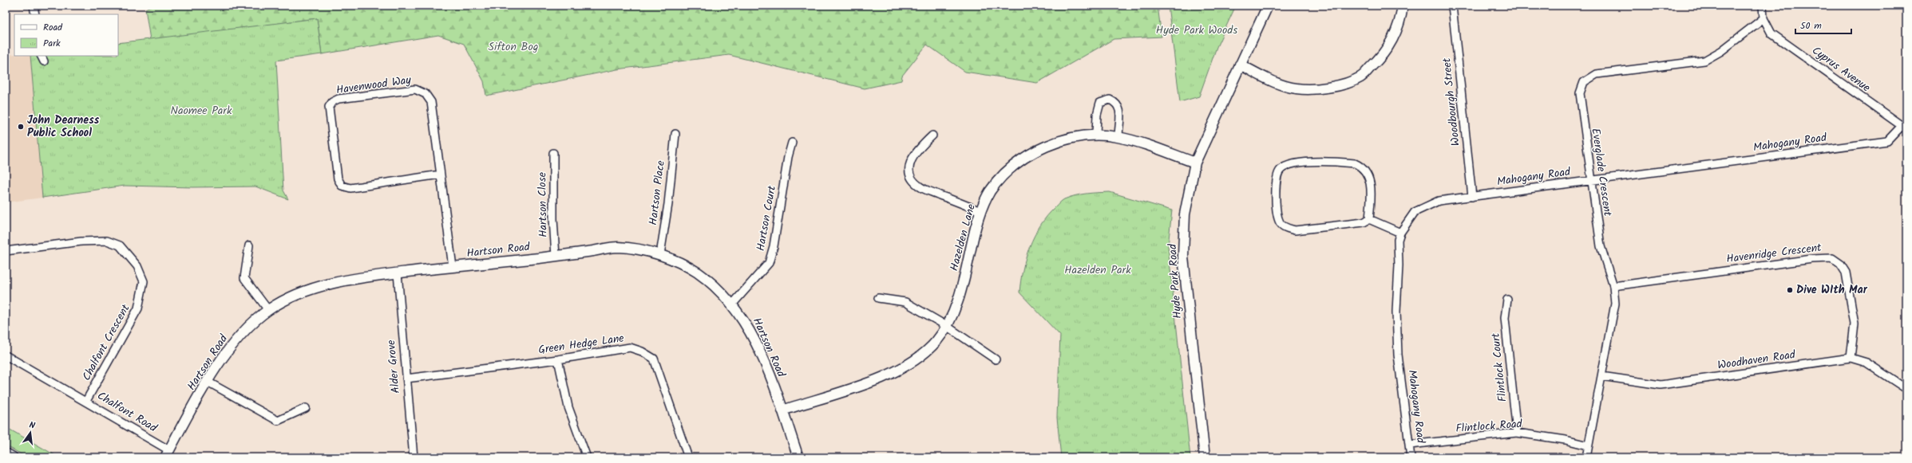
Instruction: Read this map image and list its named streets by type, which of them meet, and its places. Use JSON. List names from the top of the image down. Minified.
{"streets":{"street":["Cyprus Avenue","Havenwood Way","Woodbourgh Street","Mahogany Road","Everglade Crescent","Hartson Place","Hartson Close","Hartson Court","Hazelden Lane","Hartson Road","Havenridge Crescent","Hyde Park Road","Chalfont Crescent","Green Hedge Lane","Woodhaven Road","Alder Grove","Flintlock Court","Chalfont Road","Flintlock Road"]},"crossings":[["Cyprus Avenue","Mahogany Road"],["Cyprus Avenue","Everglade Crescent"],["Havenwood Way","Hartson Road"],["Woodbourgh Street","Mahogany Road"],["Mahogany Road","Everglade Crescent"],["Mahogany Road","Flintlock Road"],["Everglade Crescent","Havenridge Crescent"],["Everglade Crescent","Woodhaven Road"],["Everglade Crescent","Flintlock Road"],["Hartson Place","Hartson Road"],["Hartson Close","Hartson Road"],["Hartson Court","Hartson Road"],["Hazelden Lane","Hartson Road"],["Hazelden Lane","Hyde Park Road"],["Hartson Road","Alder Grove"],["Hartson Road","Chalfont Road"],["Havenridge Crescent","Woodhaven Road"],["Chalfont Crescent","Chalfont Road"],["Green Hedge Lane","Alder Grove"],["Flintlock Court","Flintlock Road"]],"parks":["Hyde Park Woods","Sifton Bog","Naomee Park","Hazelden Park"],"places":["John Dearness Public School","Dive WIth Mar"],"legend":["Road","Park"],"scale_bar":"50 m","north":"top"}
